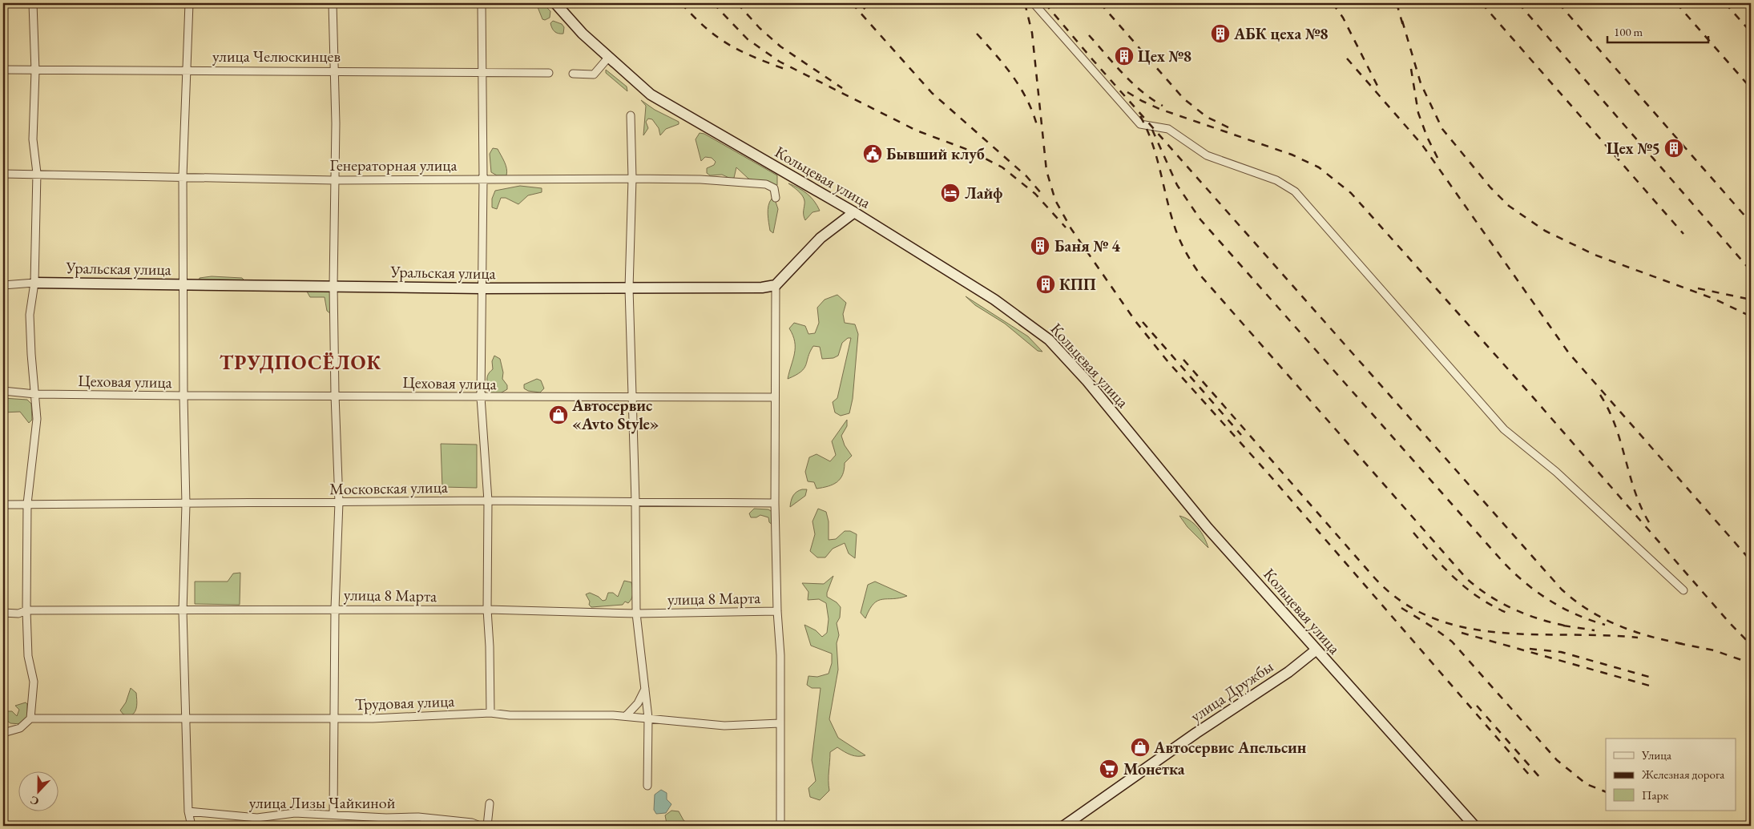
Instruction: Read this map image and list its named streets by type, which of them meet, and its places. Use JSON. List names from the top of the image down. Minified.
{"streets":{"street":["улица Челюскинцев","Генераторная улица","Кольцевая улица","Уральская улица","Цеховая улица","Московская улица","улица 8 Марта","улица Дружбы","Трудовая улица","улица Лизы Чайкиной"]},"crossings":[["Кольцевая улица","улица Дружбы"]],"districts":["ТРУДПОСЁЛОК"],"places":{"building":["АБК цеха №8","Цех №8","Цех №5","Баня № 4","КПП"],"public building":["Бывший клуб"],"hotel":["Лайф"],"shop":["Автосервис «Avto Style»","Автосервис Апельсин"],"supermarket":["Монетка"]},"legend":["Улица","Железная дорога","Парк"],"scale_bar":"100 m","north":"bottom"}
